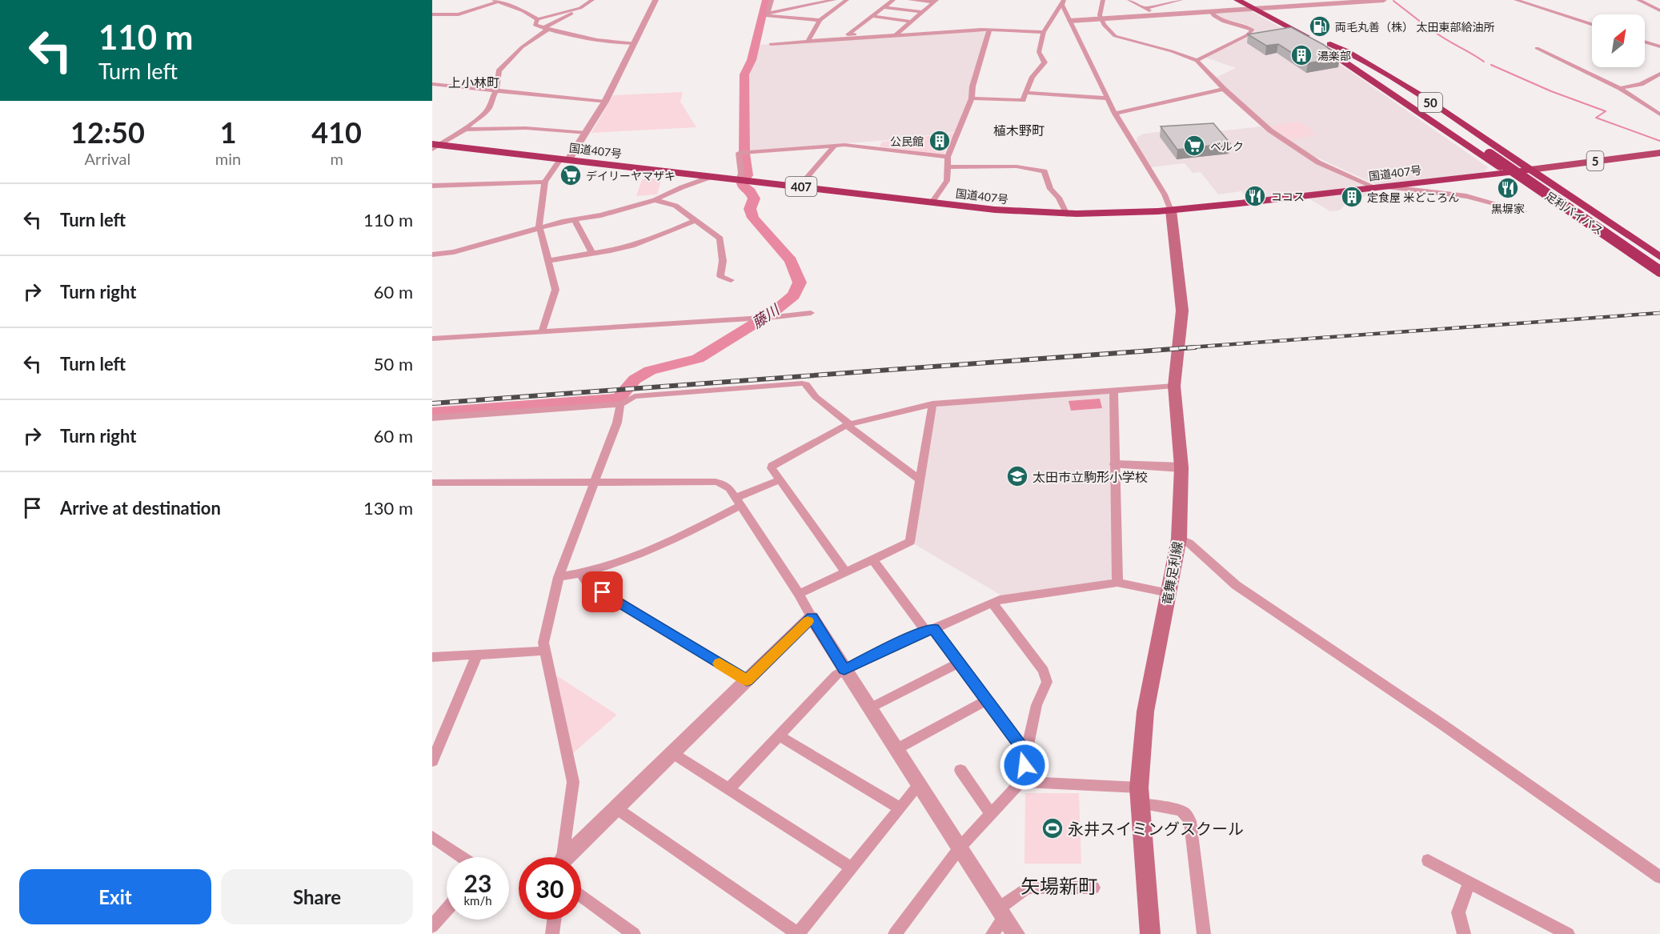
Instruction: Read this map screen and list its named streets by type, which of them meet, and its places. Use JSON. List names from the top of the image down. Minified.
{"streets":{"highway":["50","国道407号","407","足利バイパス"],"main road":["5","竜舞足利線"]},"crossings":[["50","国道407号"],["50","5"],["50","足利バイパス"],["国道407号","5"],["国道407号","竜舞足利線"]],"districts":["上小林町","植木野町","矢場新町"],"water":["藤川"],"places":{"fuel station":["両毛丸善（株） 太田東部給油所"],"building":["湯楽部","公民館","定食屋 米どころん"],"supermarket":["ベルク","デイリーヤマザキ"],"restaurant":["黒塀家","ココス"],"school or university":["太田市立駒形小学校"],"sports":["永井スイミングスクール"]},"north":"top right","page":{"turn":["110 m","Turn left"],"eta":["12:50","Arrival","1","min","410","m"],"list":[{"name":"Turn left","value":"110 m"},{"name":"Turn right","value":"60 m"},{"name":"Turn left","value":"50 m"},{"name":"Turn right","value":"60 m"},{"name":"Arrive at destination","value":"130 m"}],"speed":"23 km/h","limit":"30","buttons":["Exit","Share"]}}
